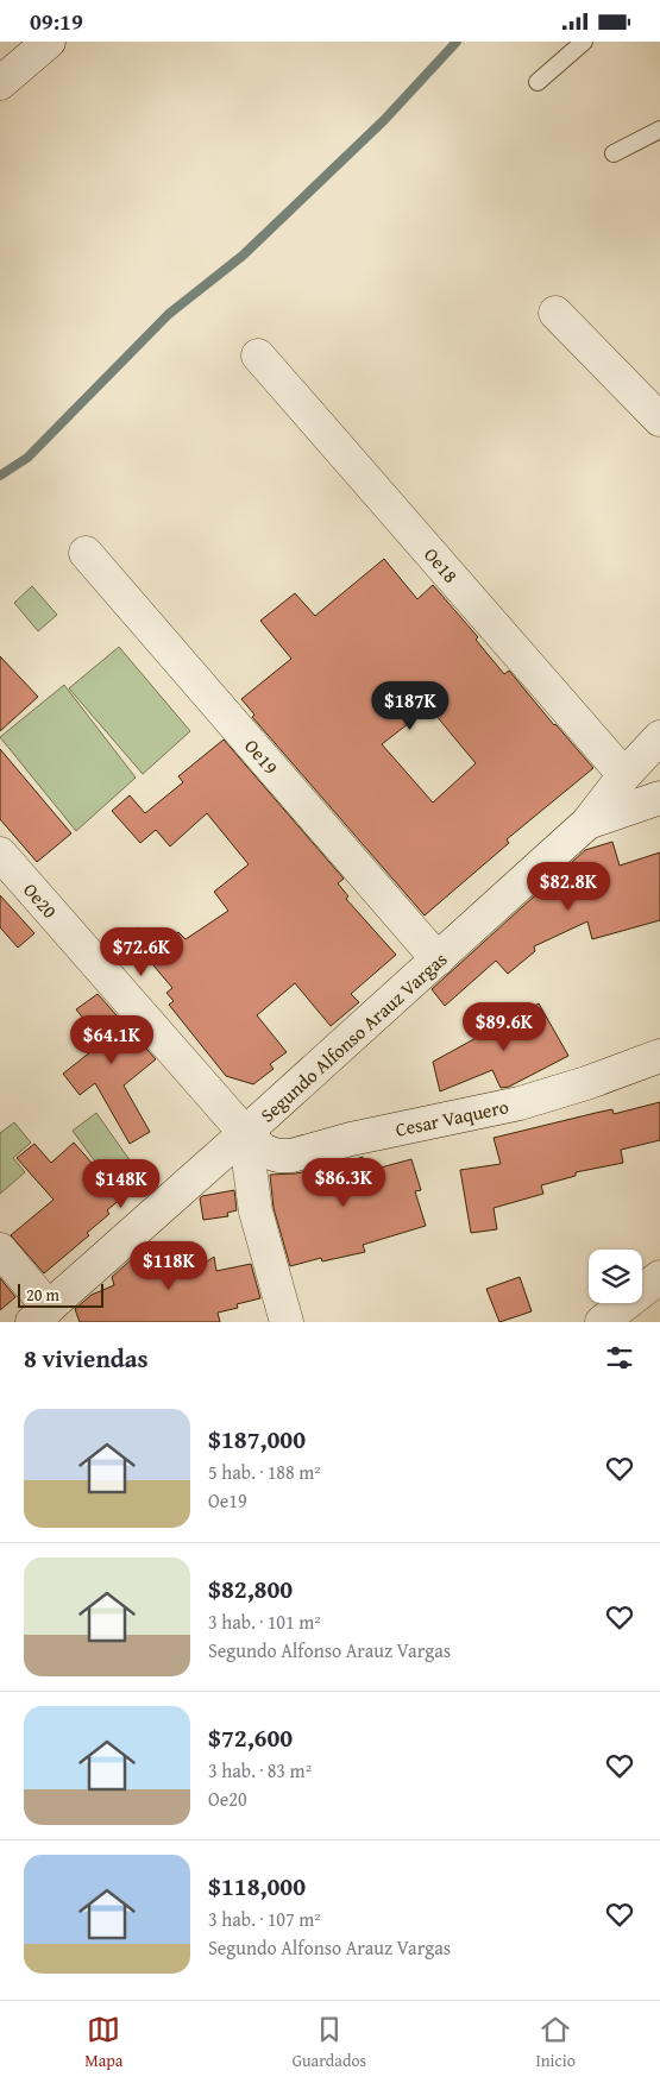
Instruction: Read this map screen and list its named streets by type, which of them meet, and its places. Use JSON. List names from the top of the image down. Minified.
{"streets":{"street":["Oe18","Oe19","Oe20","Segundo Alfonso Arauz Vargas","Cesar Vaquero"]},"crossings":[["Oe18","Segundo Alfonso Arauz Vargas"],["Oe19","Segundo Alfonso Arauz Vargas"],["Oe20","Segundo Alfonso Arauz Vargas"],["Oe20","Cesar Vaquero"],["Segundo Alfonso Arauz Vargas","Cesar Vaquero"]],"scale_bar":"20 m","page":{"status":"09:19","price":["$187K","$82.8K","$72.6K","$89.6K","$64.1K","$86.3K","$148K","$118K"],"scale":"20 m","heading":"8 viviendas","list":[{"name":"$187,000","note":"5 hab. · 188 m² · Oe19"},{"name":"$82,800","note":"3 hab. · 101 m² · Segundo Alfonso Arauz Vargas"},{"name":"$72,600","note":"3 hab. · 83 m² · Oe20"},{"name":"$118,000","note":"3 hab. · 107 m² · Segundo Alfonso Arauz Vargas"}],"tabs":["Mapa","Guardados","Inicio"]}}
